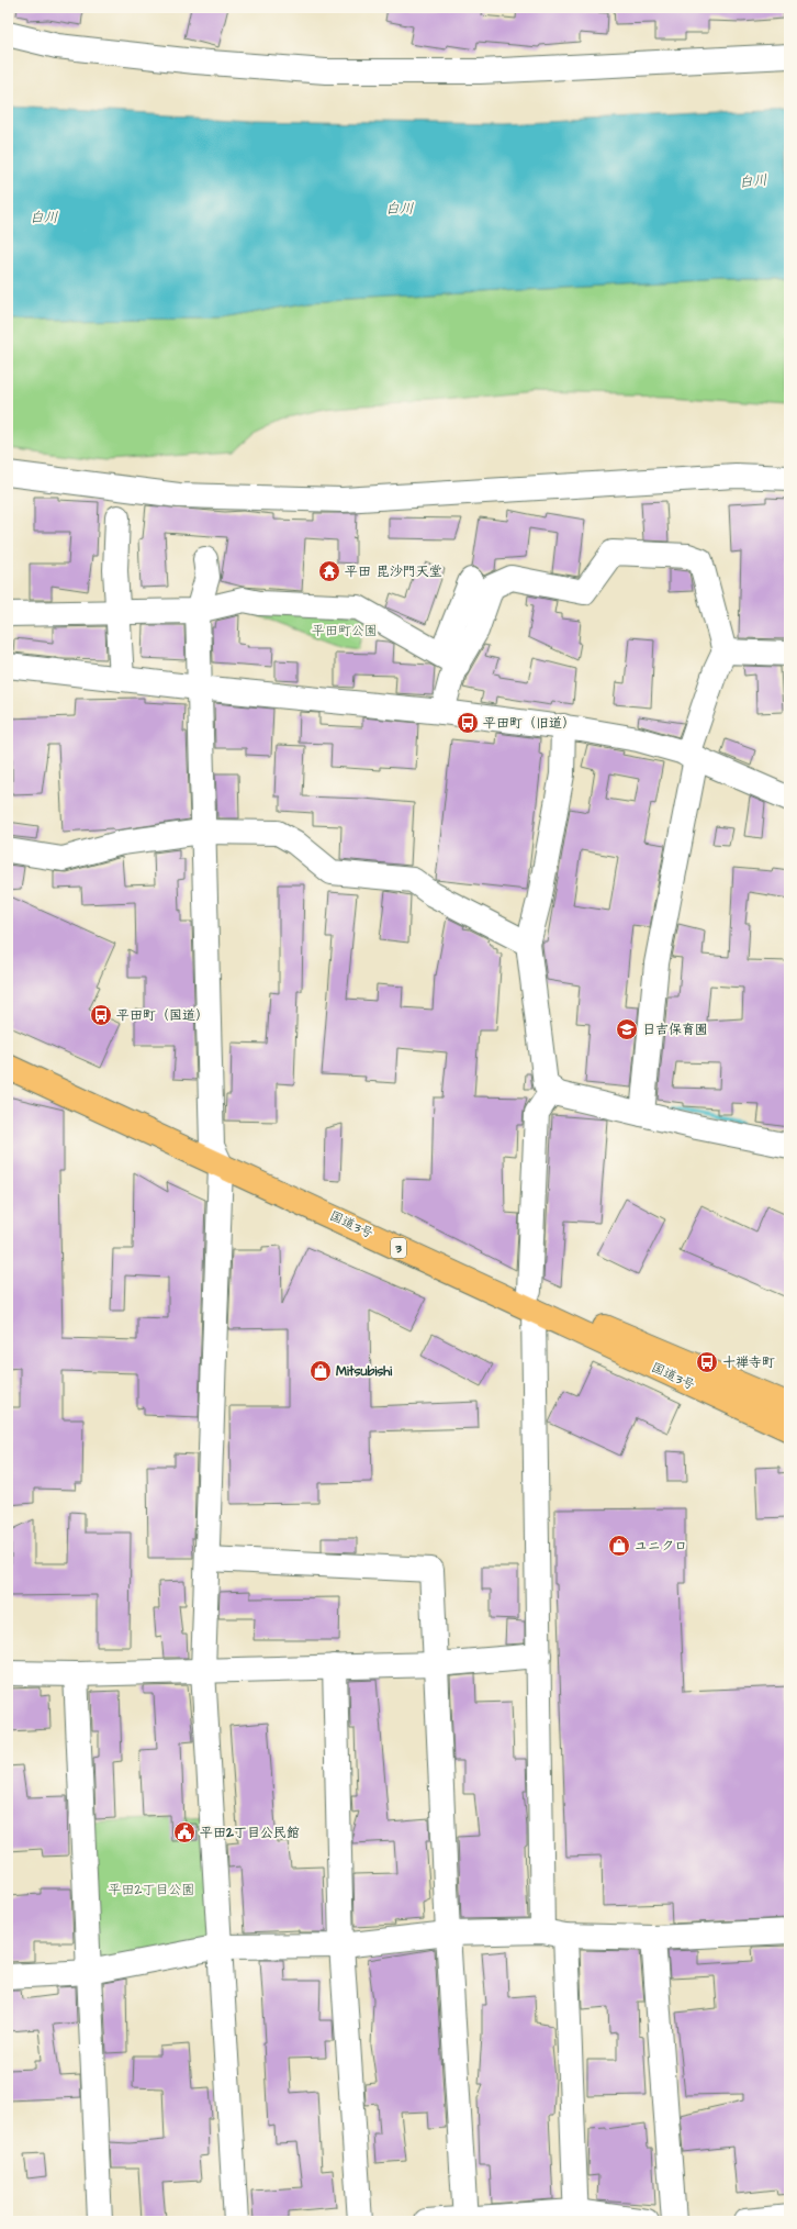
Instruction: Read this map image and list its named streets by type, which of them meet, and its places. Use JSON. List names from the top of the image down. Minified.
{"streets":{"highway":["国道3号","3"]},"water":["白川"],"parks":["平田町公園","平田2丁目公園"],"places":{"temple":["平田 毘沙門天堂"],"bus stop":["平田町（旧道）","平田町（国道）","十禅寺町"],"school or university":["日吉保育園"],"shop":["Mitsubishi","ユニクロ"],"public building":["平田2丁目公民館"]}}
